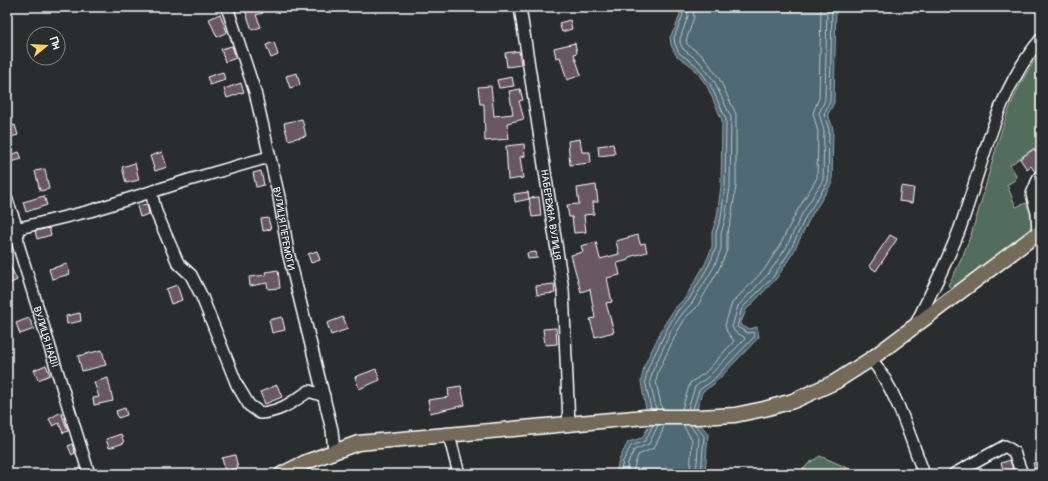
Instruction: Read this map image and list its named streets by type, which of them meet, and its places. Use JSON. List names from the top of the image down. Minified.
{"streets":{"street":["НАБЕРЕЖНА ВУЛИЦЯ","ВУЛИЦЯ ПЕРЕМОГИ","ВУЛИЦЯ НАДІЇ"]},"north":"right"}
